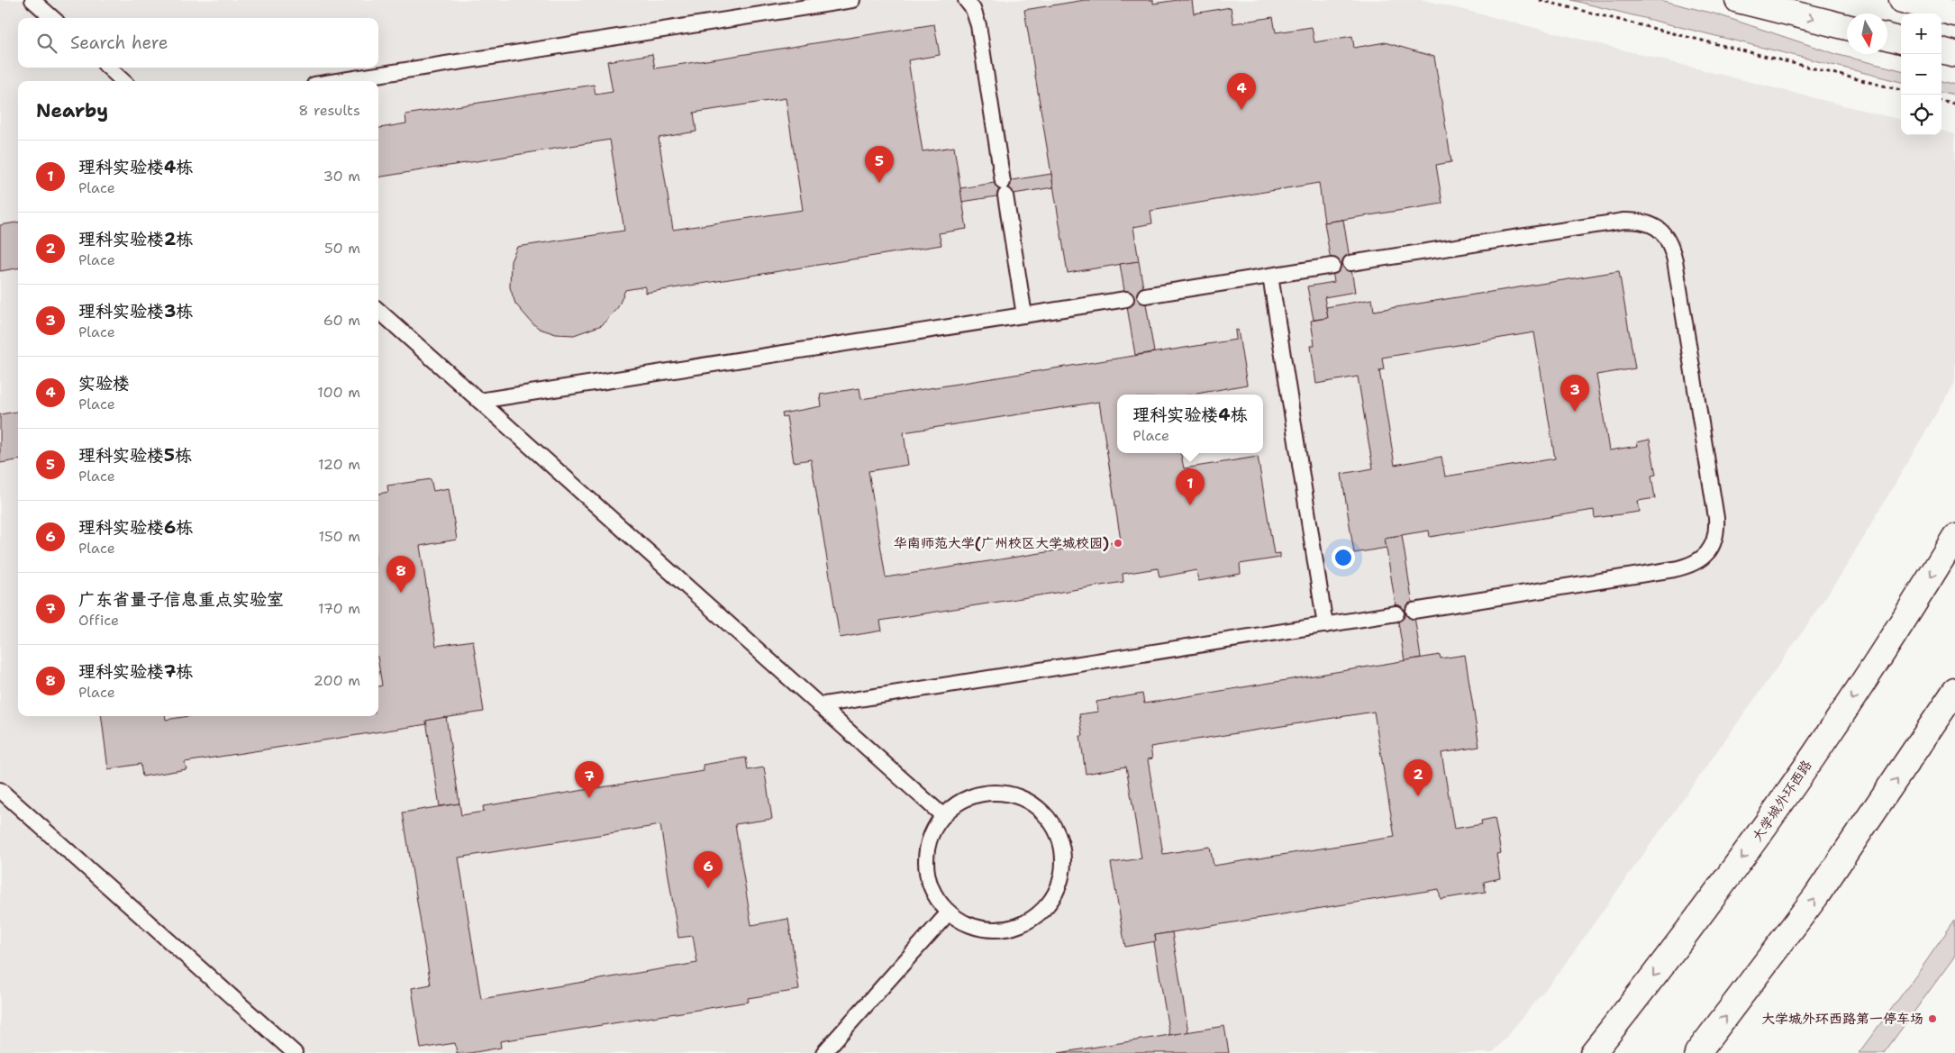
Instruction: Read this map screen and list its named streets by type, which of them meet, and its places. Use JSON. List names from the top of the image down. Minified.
{"streets":{"main road":["大学城外环西路"]},"places":["华南师范大学(广州校区大学城校园)","大学城外环西路第一停车场"],"north":"bottom","page":{"map_buttons":["+","−"],"search":"Search here","pins":["4","5","3","1","8","2","7","6"],"heading":["Nearby","8 results"],"list":[{"mark":"1","name":"理科实验楼4栋","note":"Place","value":"30 m"},{"mark":"2","name":"理科实验楼2栋","note":"Place","value":"50 m"},{"mark":"3","name":"理科实验楼3栋","note":"Place","value":"60 m"},{"mark":"4","name":"实验楼","note":"Place","value":"100 m"},{"mark":"5","name":"理科实验楼5栋","note":"Place","value":"120 m"},{"mark":"6","name":"理科实验楼6栋","note":"Place","value":"150 m"},{"mark":"7","name":"广东省量子信息重点实验室","note":"Office","value":"170 m"},{"mark":"8","name":"理科实验楼7栋","note":"Place","value":"200 m"}],"popup":["理科实验楼4栋","Place"]}}
